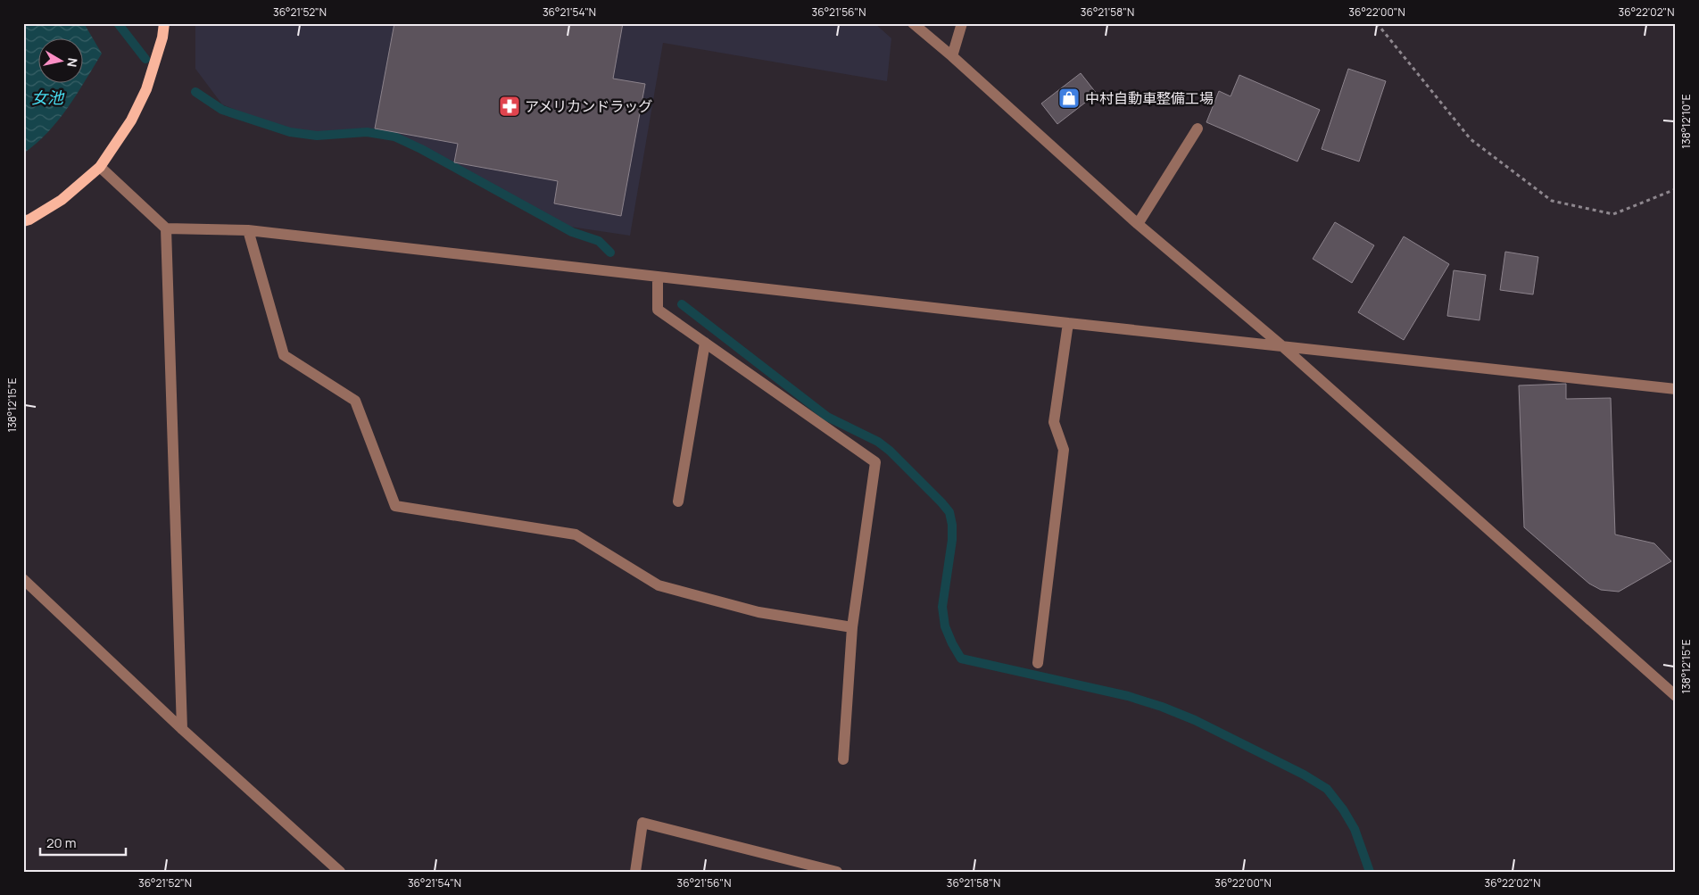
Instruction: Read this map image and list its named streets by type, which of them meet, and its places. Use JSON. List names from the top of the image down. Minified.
{"water":["女池"],"places":{"shop":["中村自動車整備工場"],"pharmacy":["アメリカンドラッグ"]},"scale_bar":"20 m","north":"right","coordinates":["36°21'52\"N","36°21'54\"N","36°21'56\"N","36°21'58\"N","36°22'00\"N","36°22'02\"N","138°12'10\"E","138°12'15\"E"]}
